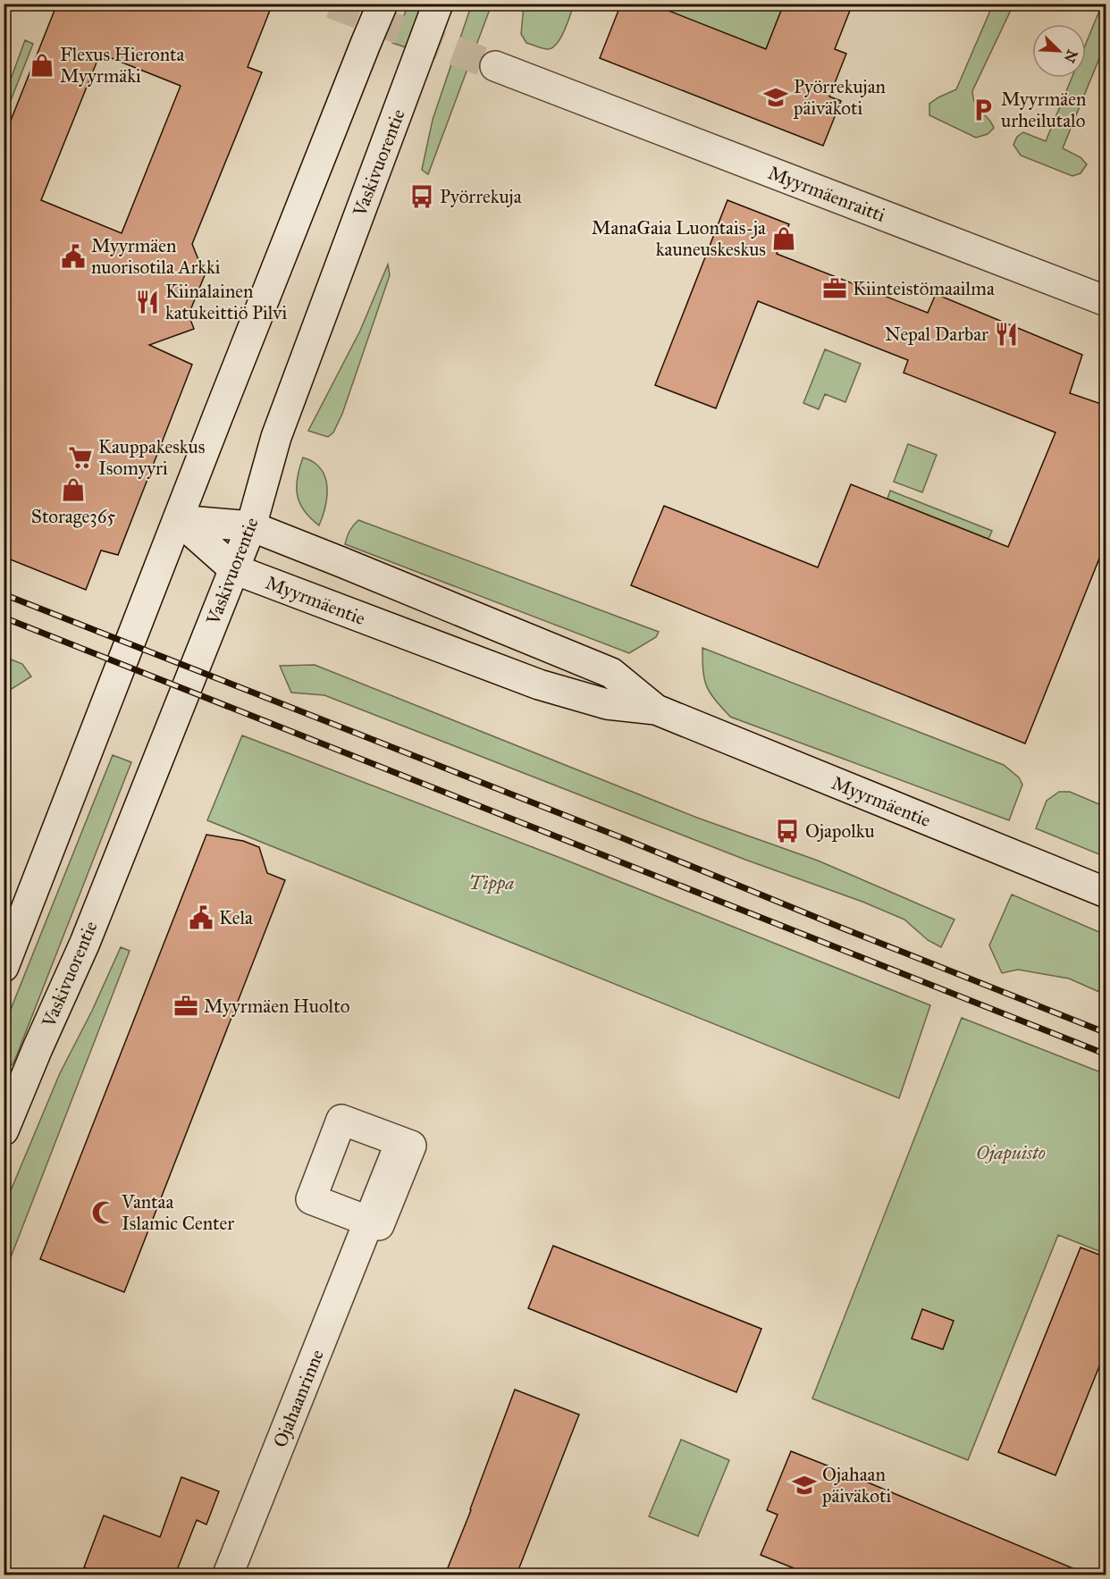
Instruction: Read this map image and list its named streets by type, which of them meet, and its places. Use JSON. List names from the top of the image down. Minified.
{"streets":{"street":["Vaskivuorentie","Myyrmäenraitti","Myyrmäentie","Ojahaanrinne"]},"crossings":[["Vaskivuorentie","Myyrmäentie"]],"parks":["Tippa","Ojapuisto"],"places":{"shop":["Flexus Hieronta Myyrmäki","ManaGaia Luontais-ja kauneuskeskus","Storage365"],"school or university":["Pyörrekujan päiväkoti","Ojahaan päiväkoti"],"parking":["Myyrmäen urheilutalo"],"bus stop":["Pyörrekuja","Ojapolku"],"public building":["Myyrmäen nuorisotila Arkki","Kela"],"office":["Kiinteistömaailma","Myyrmäen Huolto"],"restaurant":["Kiinalainen katukeittiö Pilvi","Nepal Darbar"],"supermarket":["Kauppakeskus Isomyyri"],"mosque":["Vantaa Islamic Center"]},"north":"bottom right"}
